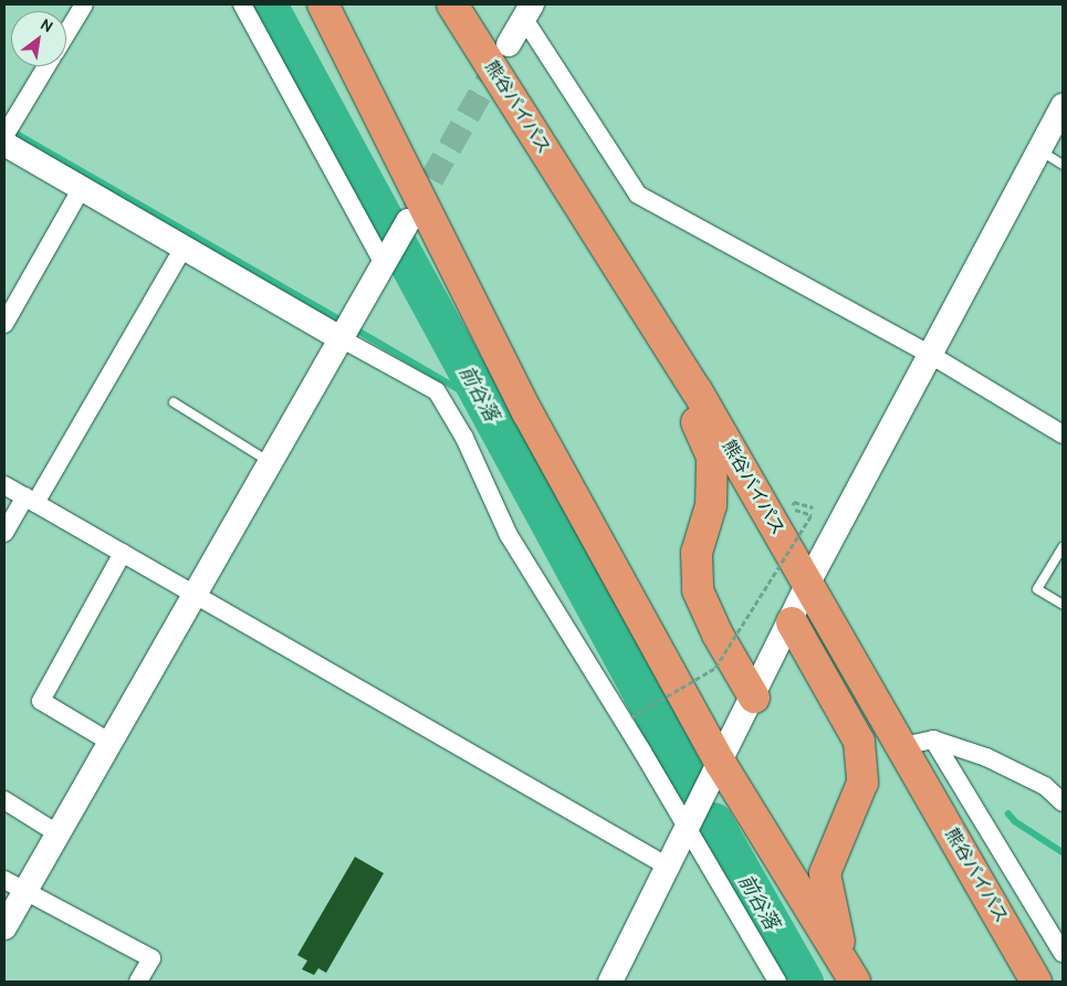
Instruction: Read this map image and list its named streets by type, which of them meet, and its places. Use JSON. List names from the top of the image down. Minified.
{"streets":{"highway":["熊谷バイパス"]},"water":["前谷落"],"north":"top right"}
